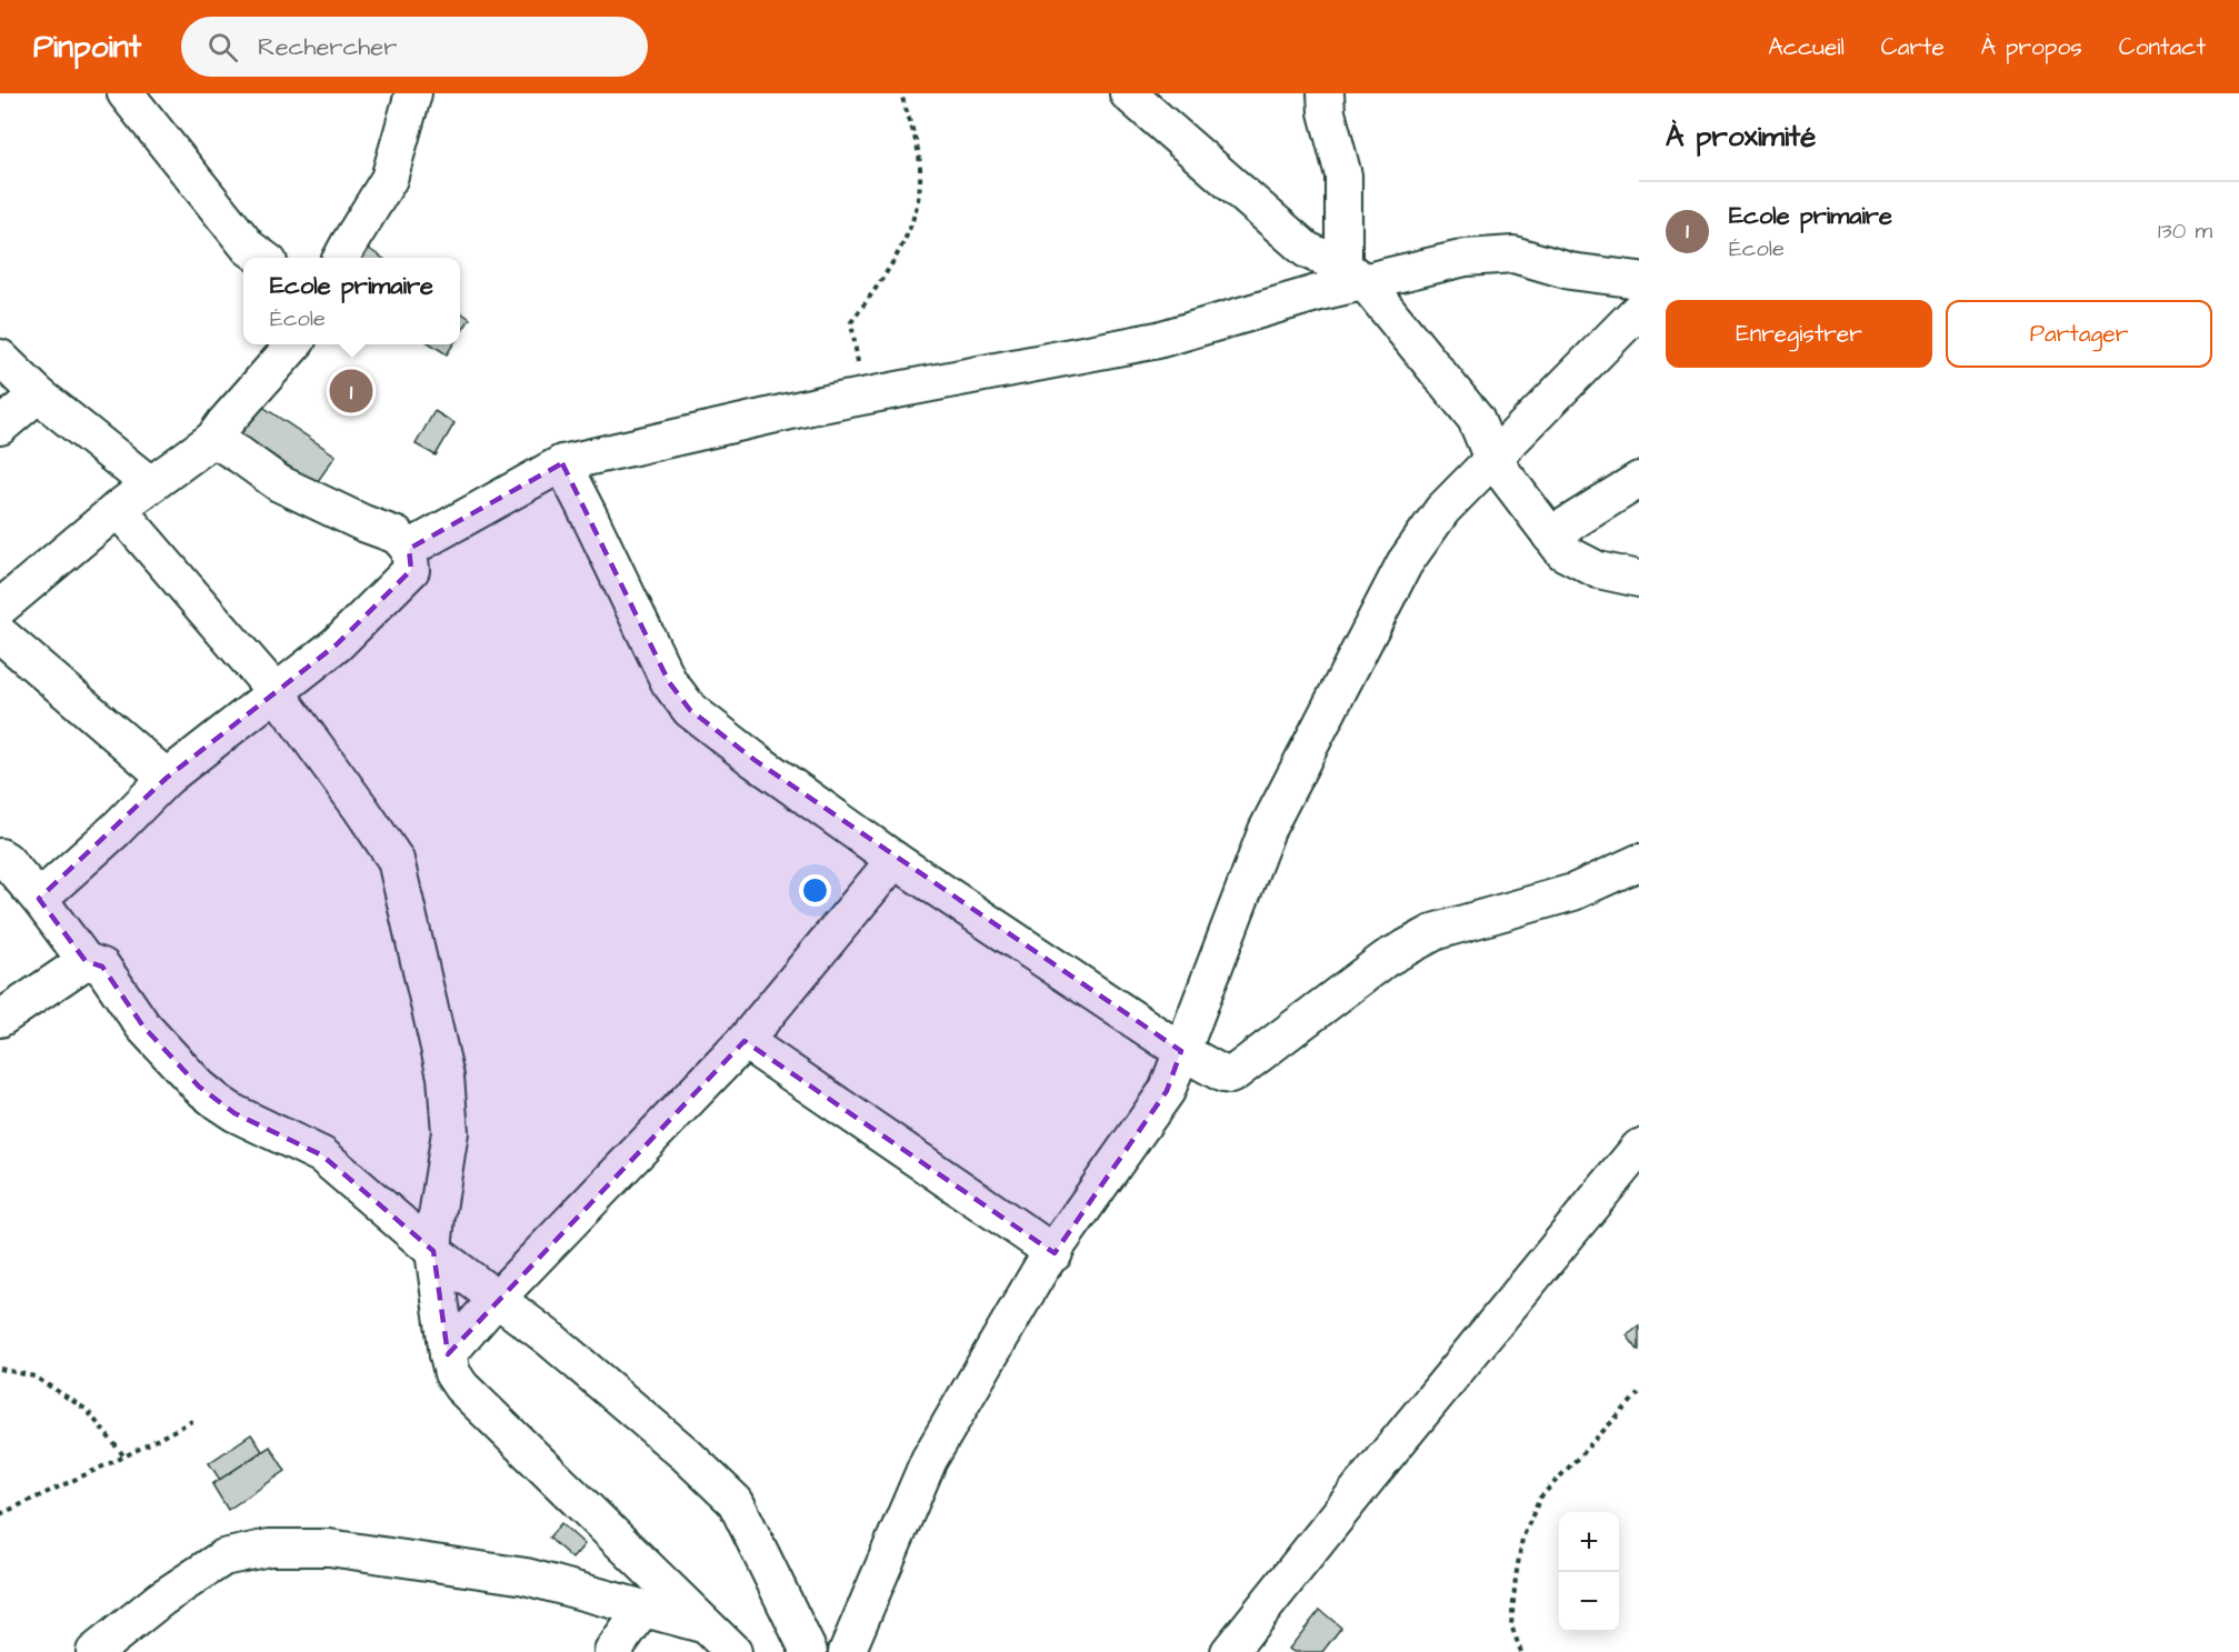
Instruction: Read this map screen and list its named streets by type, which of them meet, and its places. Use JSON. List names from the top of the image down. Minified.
{"page":{"header":"Pinpoint","search":"Rechercher","nav":["Accueil","Carte","À propos","Contact"],"heading":"À proximité","list":[{"mark":"1","name":"Ecole primaire","note":"École","value":"130 m"}],"popup":["Ecole primaire","École"],"buttons":["Enregistrer","Partager"],"pins":"1","map_buttons":["+","−"]}}
